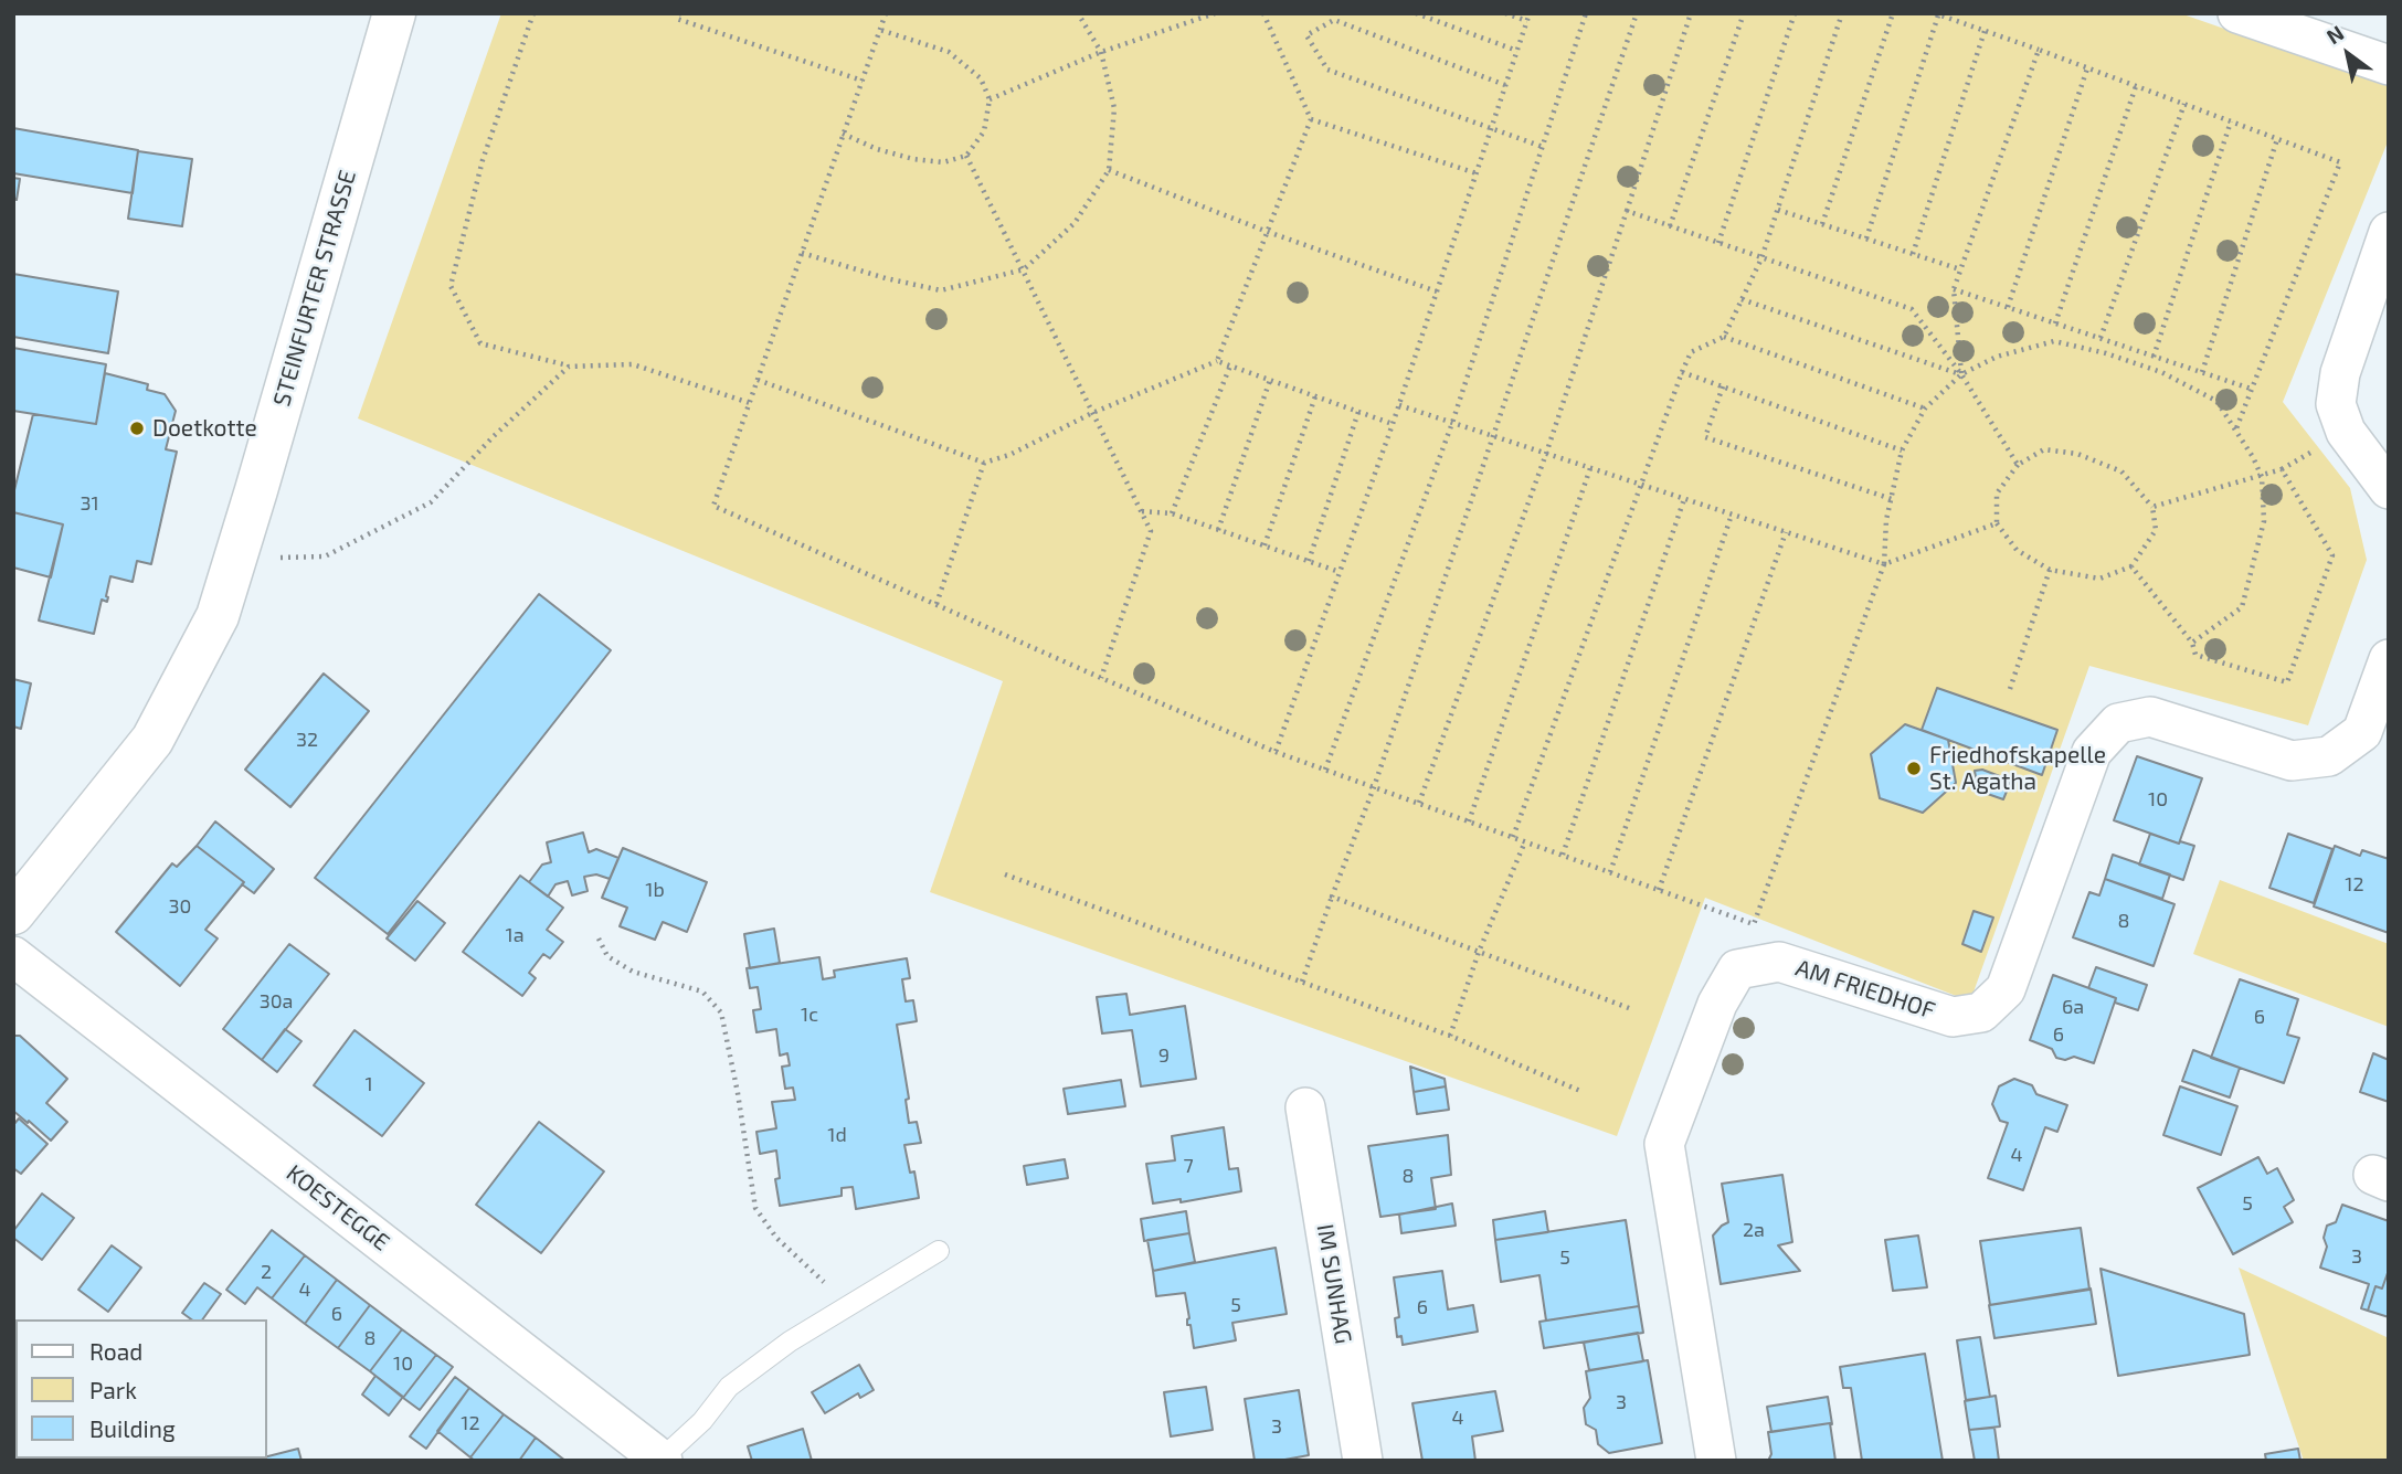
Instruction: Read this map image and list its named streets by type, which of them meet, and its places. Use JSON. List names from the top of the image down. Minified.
{"streets":{"main road":["STEINFURTER STRASSE"],"street":["AM FRIEDHOF","KOESTEGGE","IM SUNHAG"]},"places":["Doetkotte","Friedhofskapelle St. Agatha"],"house_numbers":["31","32","10","12","1b","30","8","1a","30a","6a","1c","6","6","9","1","1d","4","7","8","5","2a","3","5","2","4","5","6","6","8","10","3","4","12","3"],"legend":["Road","Park","Building"],"north":"top left"}
